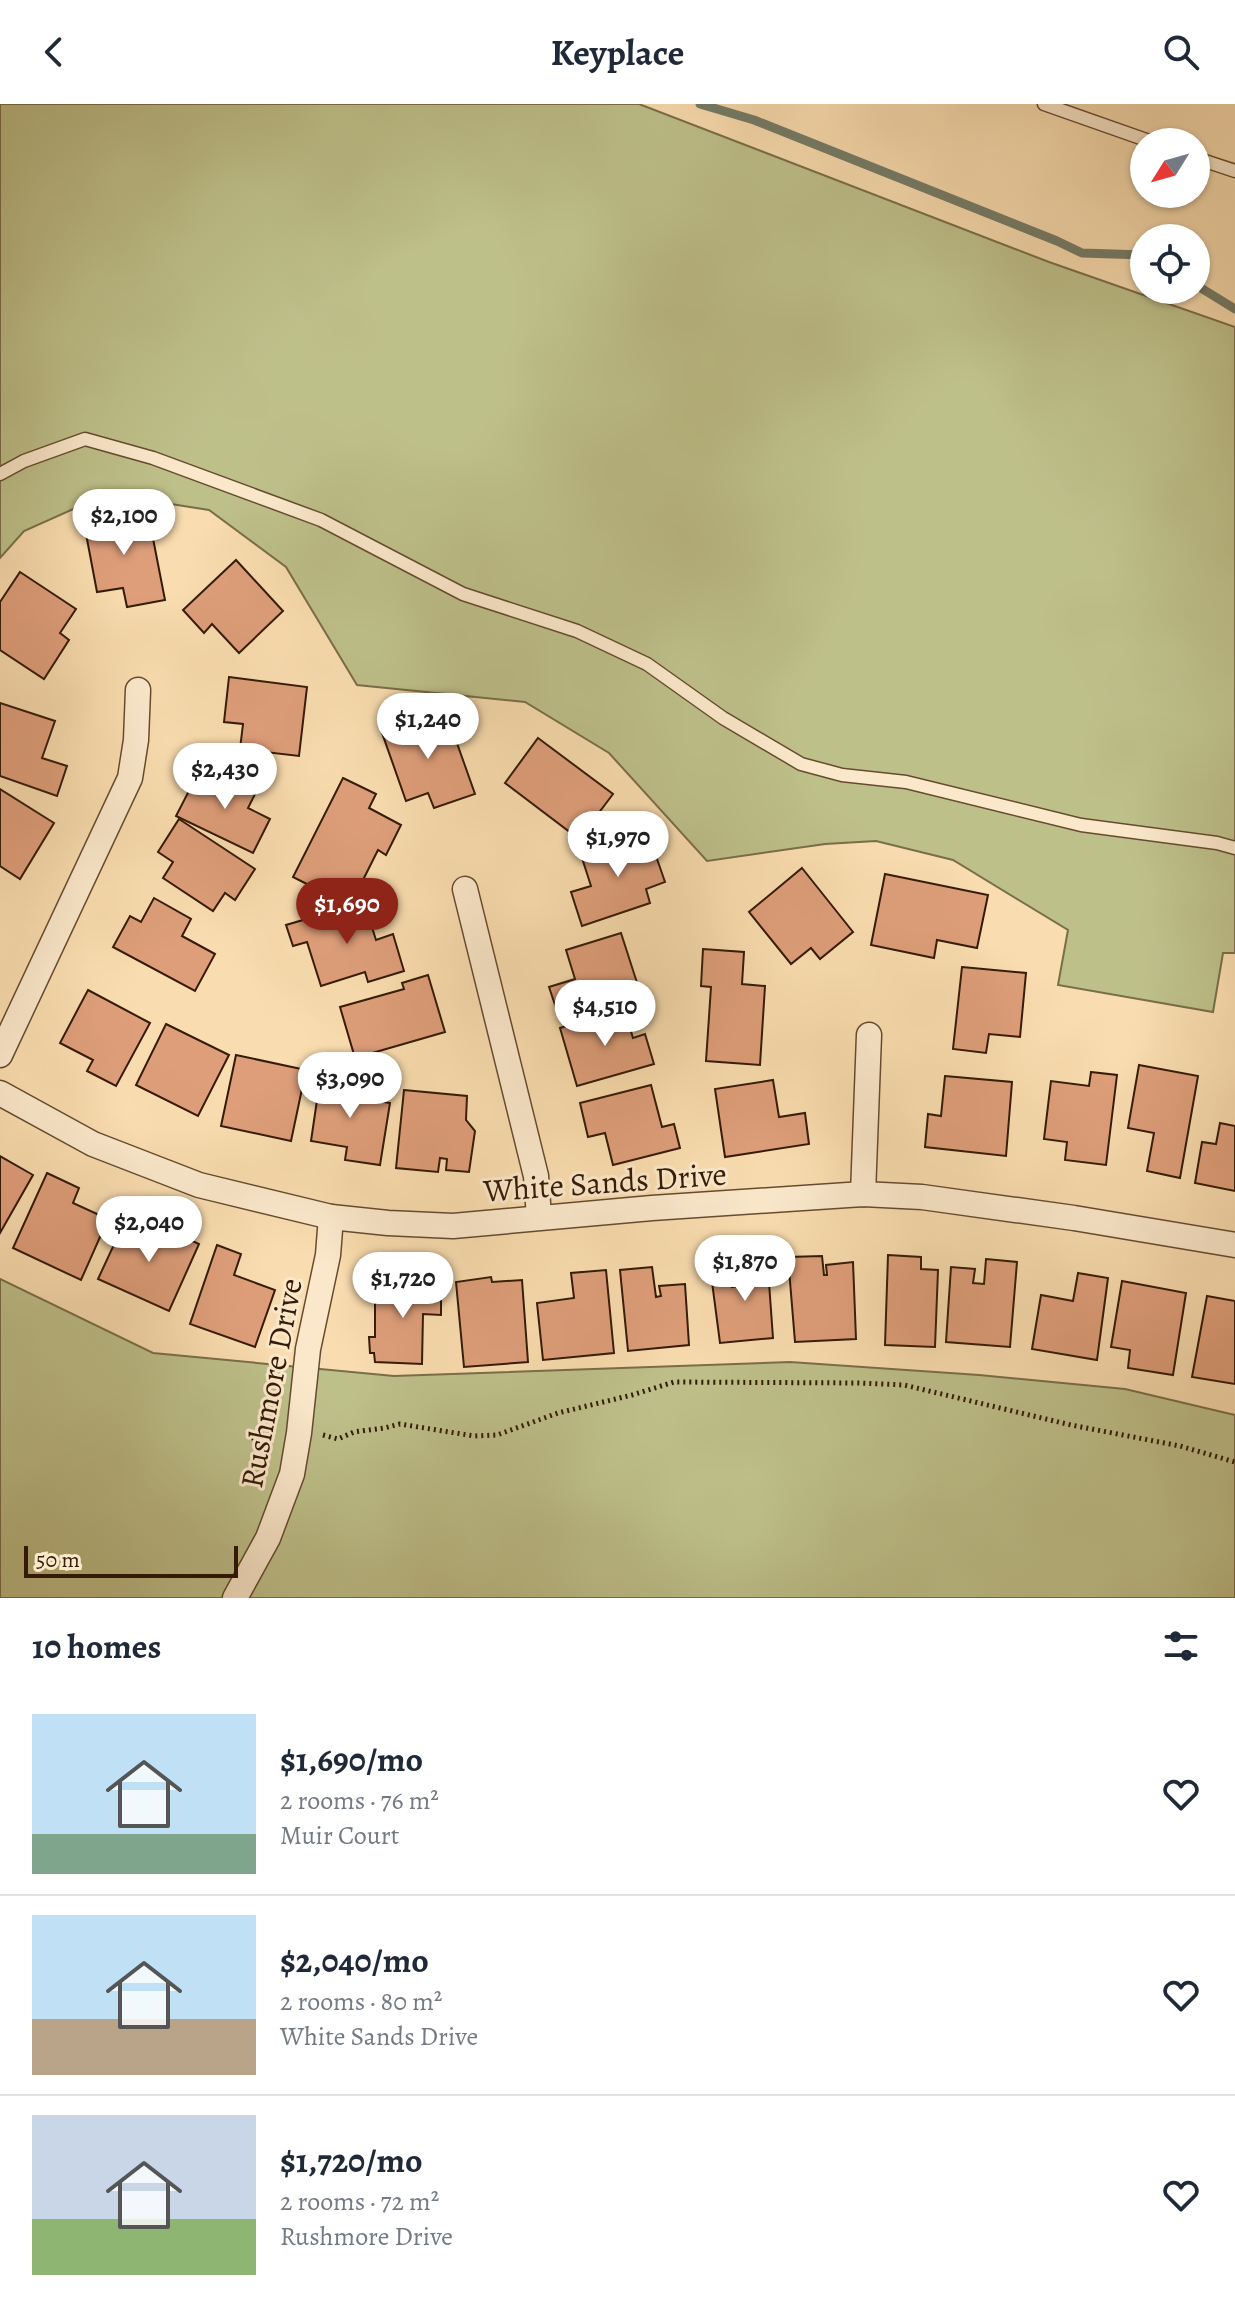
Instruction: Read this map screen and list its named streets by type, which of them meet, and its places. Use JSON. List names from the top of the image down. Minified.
{"streets":{"street":["White Sands Drive","Rushmore Drive"]},"crossings":[["White Sands Drive","Rushmore Drive"]],"scale_bar":"50 m","north":"bottom left","page":{"header":"Keyplace","price":["$2,100","$1,240","$2,430","$1,970","$1,690","$4,510","$3,090","$2,040","$1,870","$1,720"],"scale":"50 m","heading":"10 homes","list":[{"name":"$1,690/mo","note":"2 rooms · 76 m² · Muir Court"},{"name":"$2,040/mo","note":"2 rooms · 80 m² · White Sands Drive"},{"name":"$1,720/mo","note":"2 rooms · 72 m² · Rushmore Drive"}]}}
